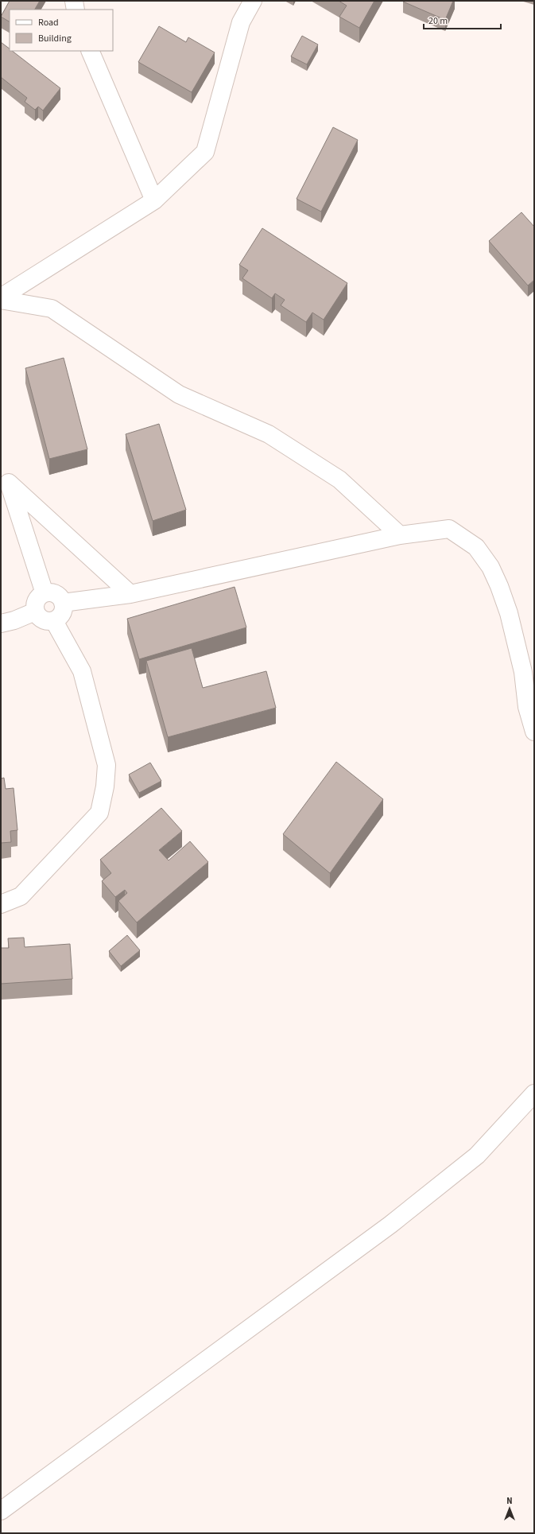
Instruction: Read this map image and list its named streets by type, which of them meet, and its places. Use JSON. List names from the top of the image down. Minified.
{"legend":["Road","Building"],"scale_bar":"20 m","north":"top"}
